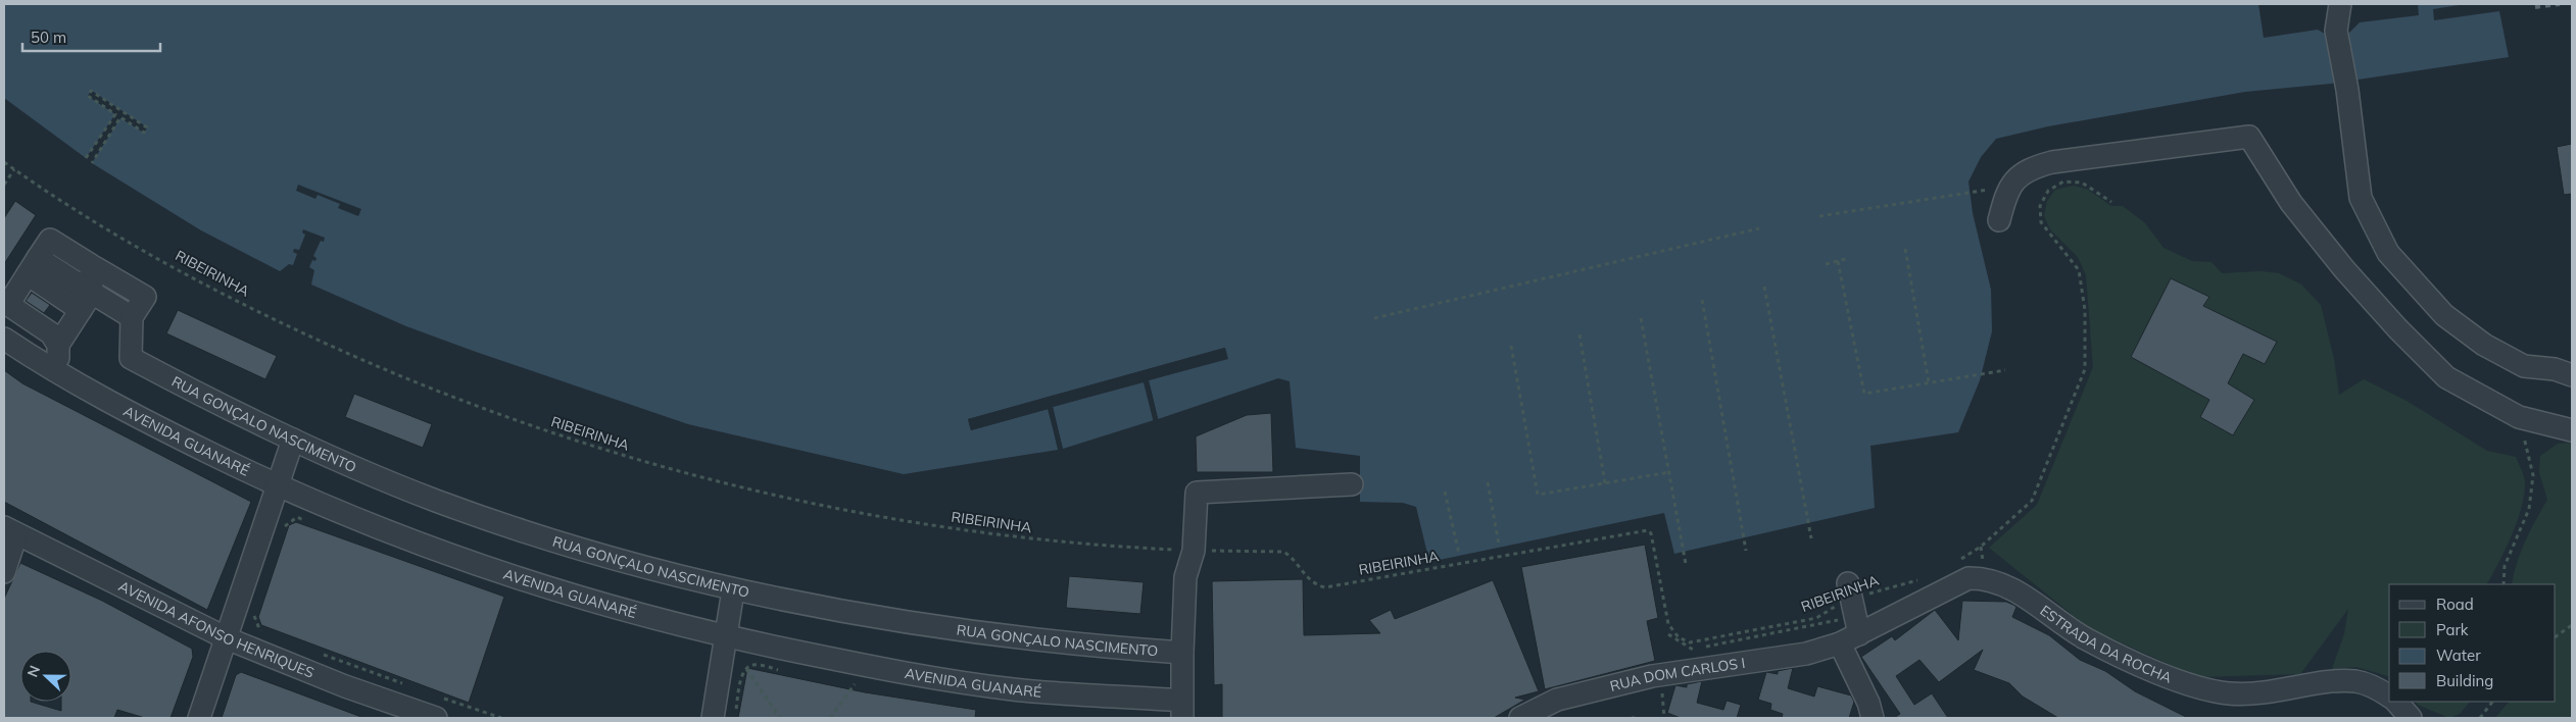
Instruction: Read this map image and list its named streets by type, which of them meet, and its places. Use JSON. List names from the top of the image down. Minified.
{"streets":{"street":["RUA GONÇALO NASCIMENTO","AVENIDA GUANARÉ","AVENIDA AFONSO HENRIQUES","ESTRADA DA ROCHA","RUA DOM CARLOS I"],"path":["RIBEIRINHA"]},"crossings":[["ESTRADA DA ROCHA","RUA DOM CARLOS I"]],"legend":["Road","Park","Water","Building"],"scale_bar":"50 m","north":"left"}
